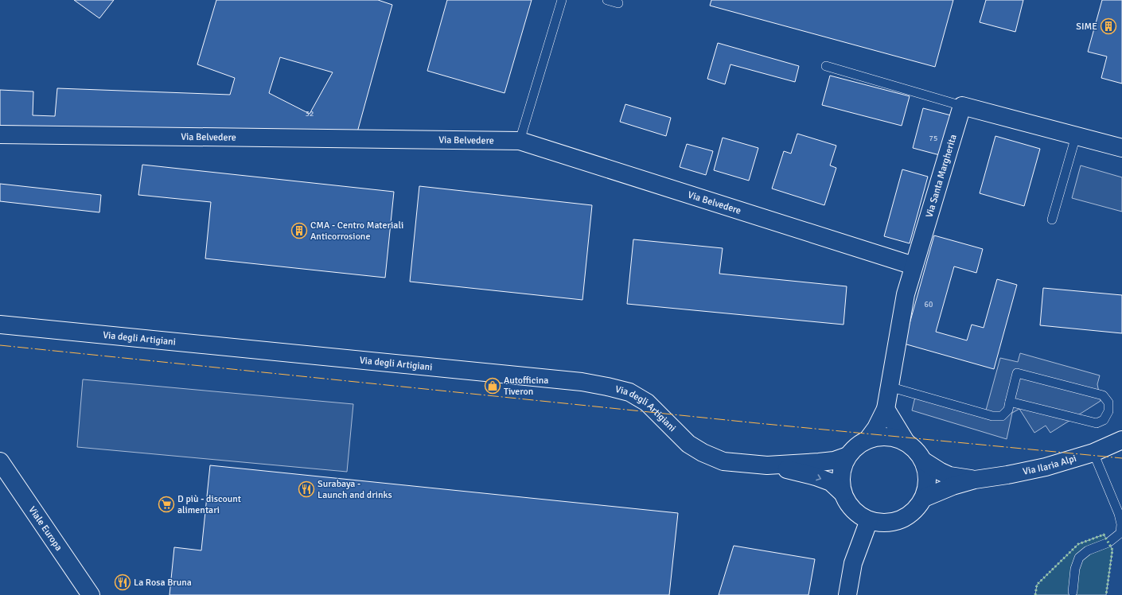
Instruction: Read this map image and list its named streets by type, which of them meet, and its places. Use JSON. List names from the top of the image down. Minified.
{"streets":{"street":["Via Belvedere","Via Santa Margherita","Via degli Artigiani","Via Ilaria Alpi","Viale Europa"]},"crossings":[["Via Belvedere","Via Santa Margherita"],["Via Santa Margherita","Via degli Artigiani"],["Via Santa Margherita","Via Ilaria Alpi"],["Via degli Artigiani","Via Ilaria Alpi"]],"places":{"building":["SIME","CMA - Centro Materiali Anticorrosione"],"shop":["Autofficina Tiveron"],"restaurant":["Surabaya - Launch and drinks","La Rosa Bruna"],"supermarket":["D più - discount alimentari"]},"house_numbers":["32","75","60"]}
